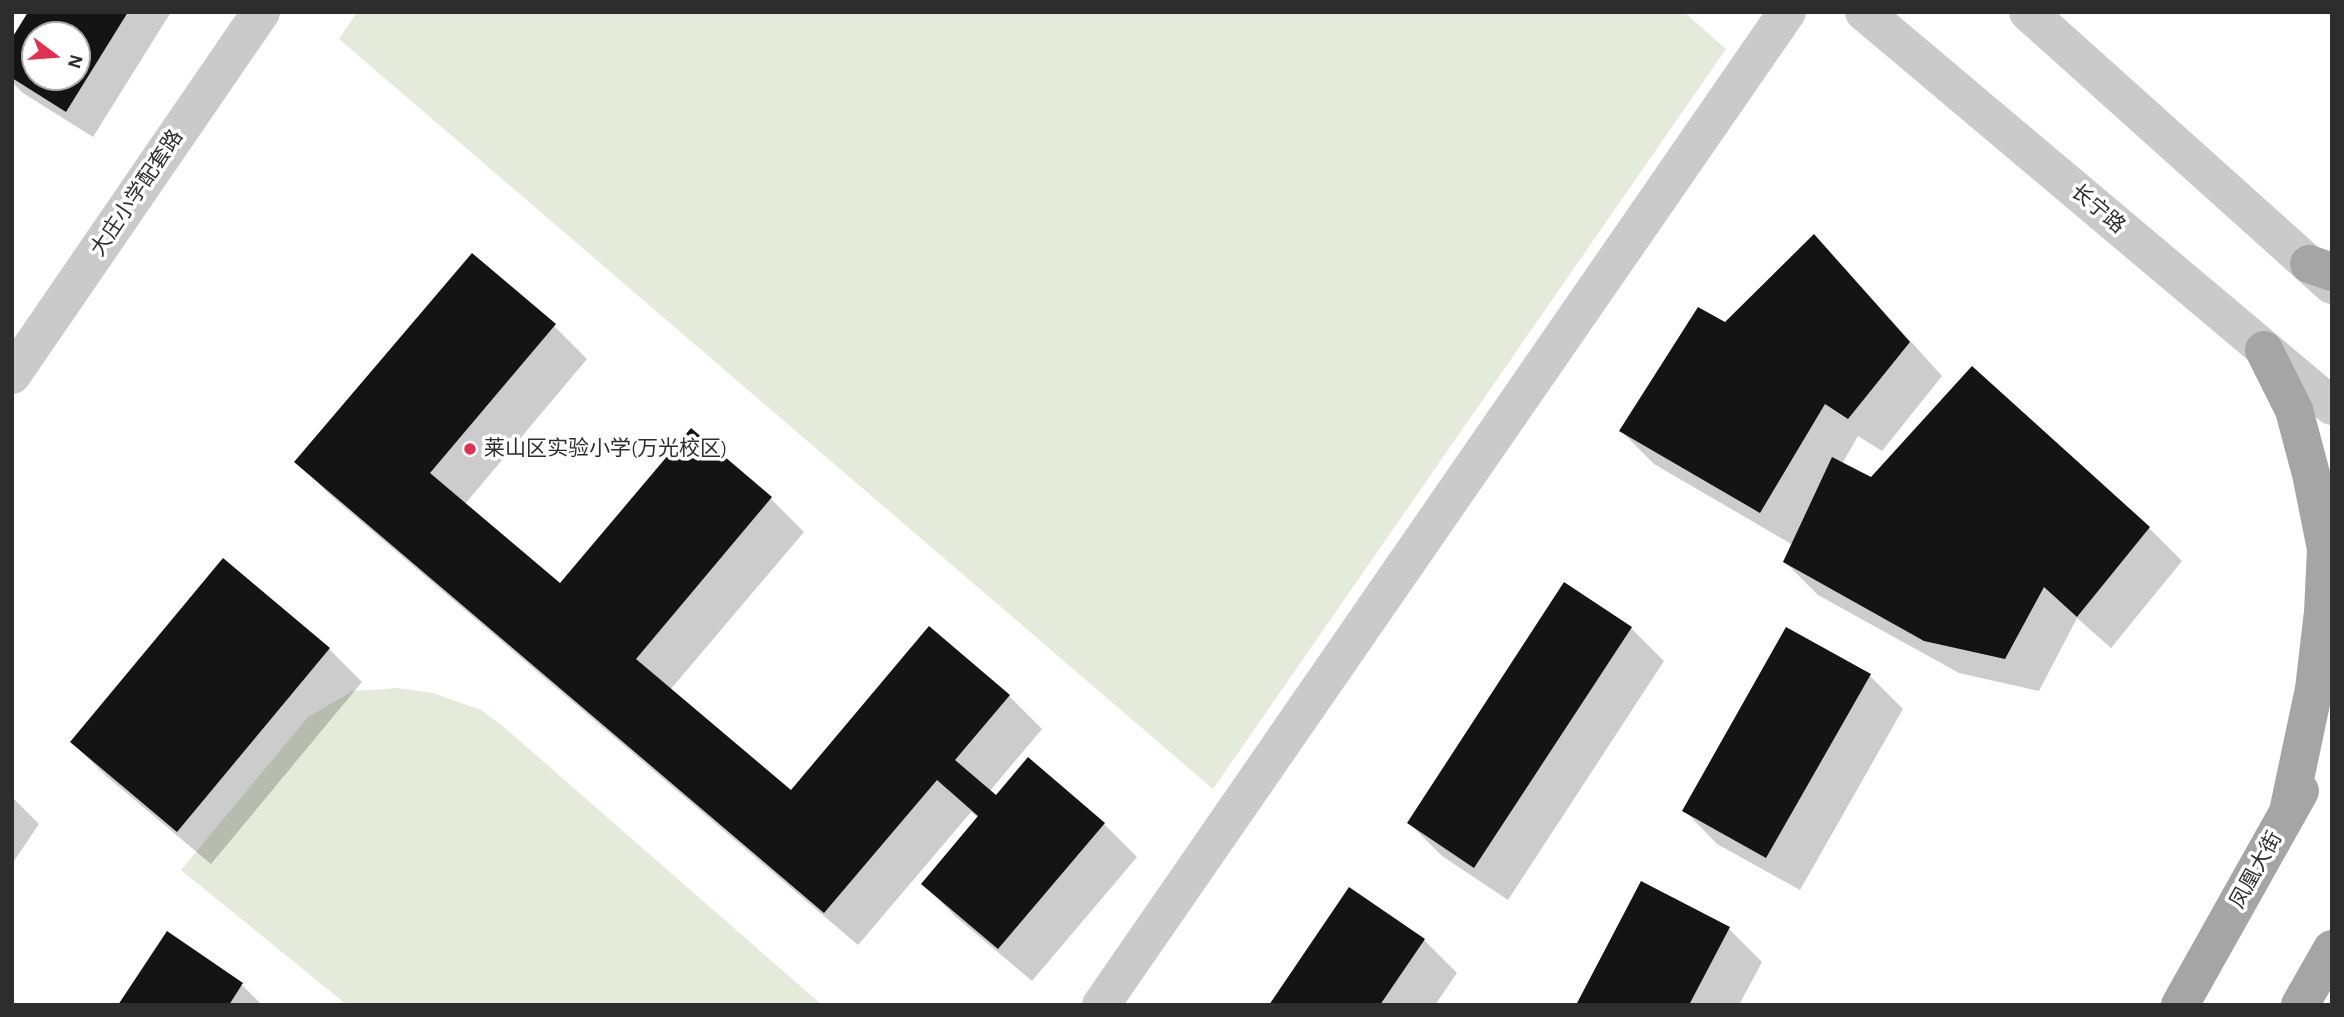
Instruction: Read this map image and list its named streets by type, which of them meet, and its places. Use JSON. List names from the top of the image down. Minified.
{"streets":{"main road":["凤凰大街"],"street":["大庄小学配套路","长宁路"]},"places":["莱山区实验小学(万光校区)"],"north":"right"}
